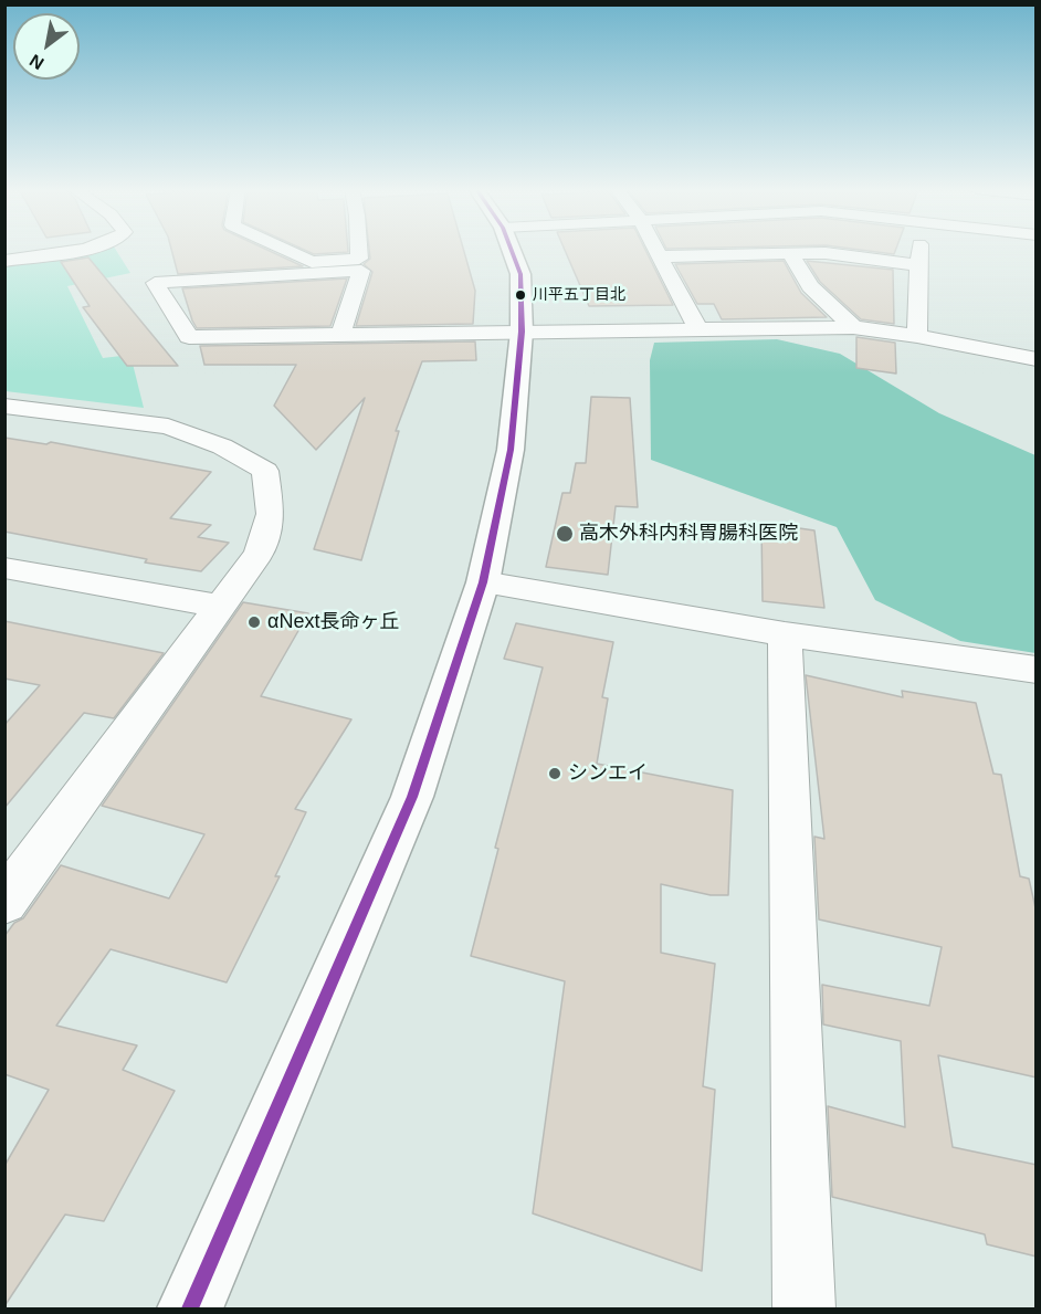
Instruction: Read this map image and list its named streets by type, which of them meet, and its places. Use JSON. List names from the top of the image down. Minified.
{"places":["川平五丁目北","高木外科内科胃腸科医院","αNext長命ヶ丘","シンエイ"],"north":"bottom left"}
